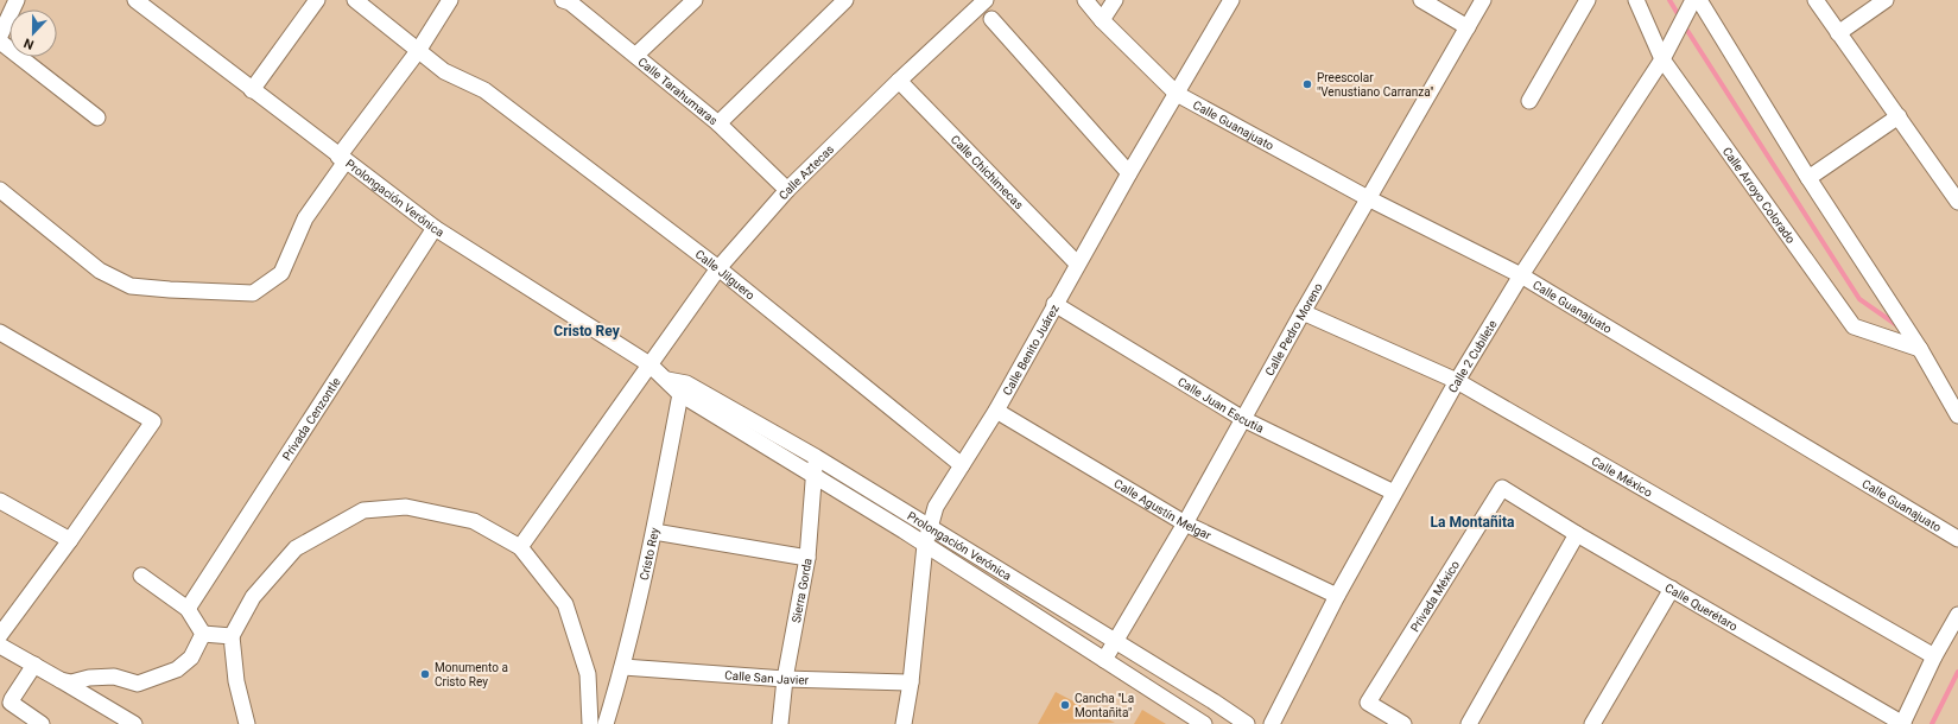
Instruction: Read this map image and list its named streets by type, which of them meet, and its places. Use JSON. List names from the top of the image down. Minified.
{"streets":{"street":["Calle Tarahumaras","Calle Guanajuato","Calle Aztecas","Calle Chichimecas","Calle Arroyo Colorado","Prolongación Verónica","Calle Jilguero","Calle Pedro Moreno","Calle Benito Juárez","Calle 2 Cubilete","Calle Juan Escutia","Privada Cenzontle","Calle México","Calle Agustín Melgar","Cristo Rey","Sierra Gorda","Privada México","Calle Querétaro","Calle San Javier"]},"crossings":[["Calle Tarahumaras","Calle Aztecas"],["Calle Guanajuato","Calle Pedro Moreno"],["Calle Guanajuato","Calle Benito Juárez"],["Calle Guanajuato","Calle 2 Cubilete"],["Calle Aztecas","Calle Chichimecas"],["Calle Aztecas","Prolongación Verónica"],["Calle Aztecas","Calle Jilguero"],["Calle Chichimecas","Calle Benito Juárez"],["Calle Arroyo Colorado","Calle 2 Cubilete"],["Prolongación Verónica","Calle Pedro Moreno"],["Prolongación Verónica","Calle Benito Juárez"],["Prolongación Verónica","Privada Cenzontle"],["Prolongación Verónica","Cristo Rey"],["Prolongación Verónica","Sierra Gorda"],["Calle Jilguero","Calle Benito Juárez"],["Calle Pedro Moreno","Calle Juan Escutia"],["Calle Pedro Moreno","Calle México"],["Calle Pedro Moreno","Calle Agustín Melgar"],["Calle Benito Juárez","Calle Juan Escutia"],["Calle Benito Juárez","Calle Agustín Melgar"],["Calle Benito Juárez","Calle San Javier"],["Calle 2 Cubilete","Calle Juan Escutia"],["Calle 2 Cubilete","Calle México"],["Calle 2 Cubilete","Calle Agustín Melgar"],["Cristo Rey","Calle San Javier"],["Sierra Gorda","Calle San Javier"],["Privada México","Calle Querétaro"]],"districts":["Cristo Rey","La Montañita"],"places":["Preescolar \"Venustiano Carranza\"","Monumento a Cristo Rey","Cancha \"La Montañita\""],"north":"bottom"}
